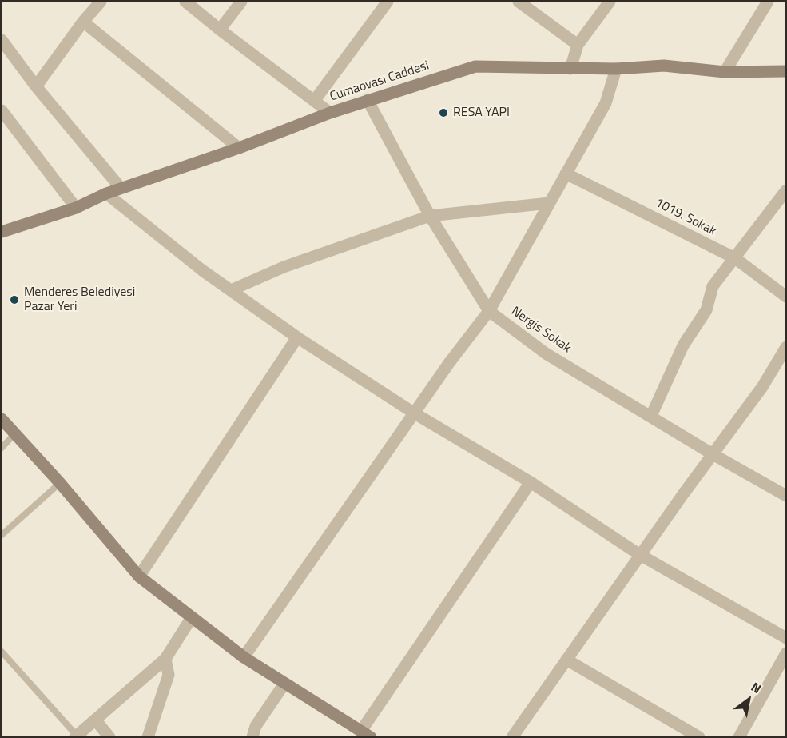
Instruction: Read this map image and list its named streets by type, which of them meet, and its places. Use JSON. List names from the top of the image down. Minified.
{"streets":{"main road":["Cumaovası Caddesi"],"street":["1019. Sokak","Nergis Sokak"]},"crossings":[["Cumaovası Caddesi","Nergis Sokak"]],"places":["RESA YAPI","Menderes Belediyesi Pazar Yeri"],"north":"top right"}
